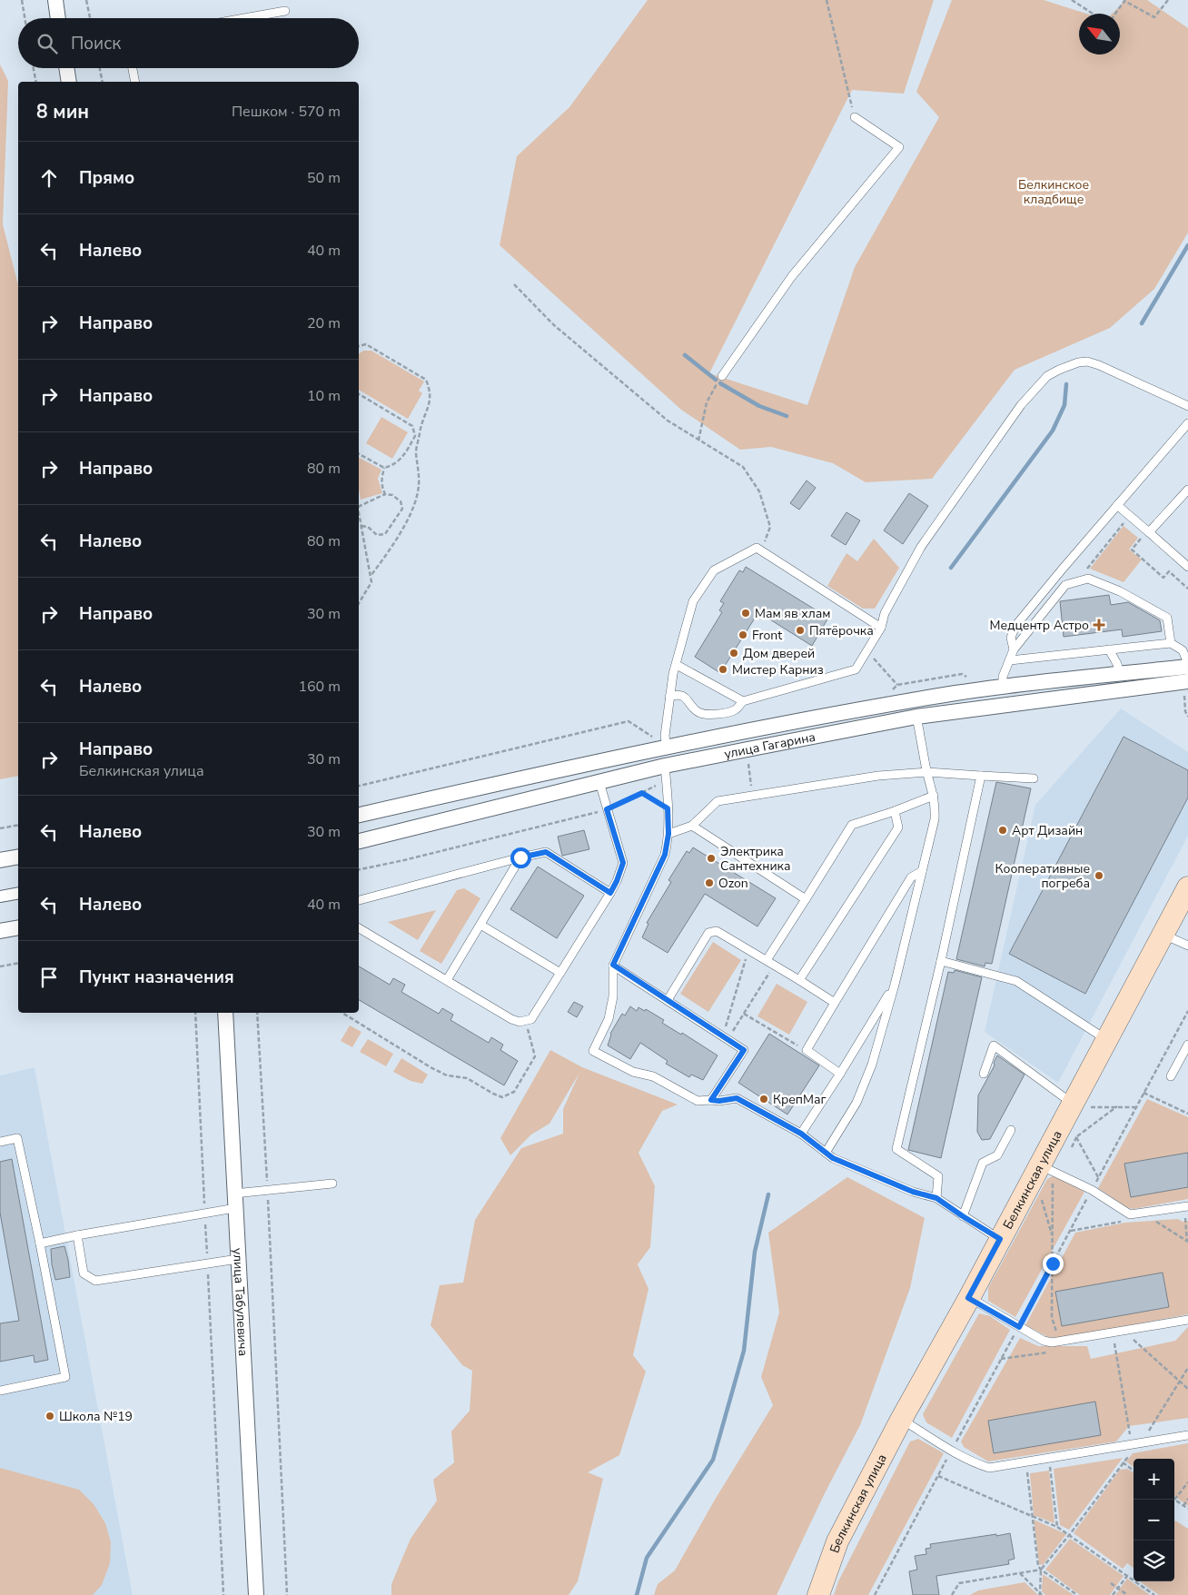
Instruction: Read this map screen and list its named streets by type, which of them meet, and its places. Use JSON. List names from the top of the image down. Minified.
{"streets":{"main road":["Белкинская улица"],"street":["улица Гагарина","улица Табулевича"]},"parks":["Белкинское кладбище"],"places":{"other":["Мам яв хлам","Пятёрочка","Front","Дом дверей","Мистер Карниз","Арт Дизайн","Электрика Сантехника","Кооперативные погреба","Ozon","КрепМаг","Школа №19"],"health":["Медцентр Астро"]},"north":"top left","page":{"search":"Поиск","heading":["8 мин","Пешком · 570 m"],"list":[["Прямо","50 m"],["Налево","40 m"],["Направо","20 m"],["Направо","10 m"],["Направо","80 m"],["Налево","80 m"],["Направо","30 m"],["Налево","160 m"],["Направо","Белкинская улица","30 m"],["Налево","30 m"],["Налево","40 m"],"Пункт назначения"],"map_buttons":["+","−"]}}
